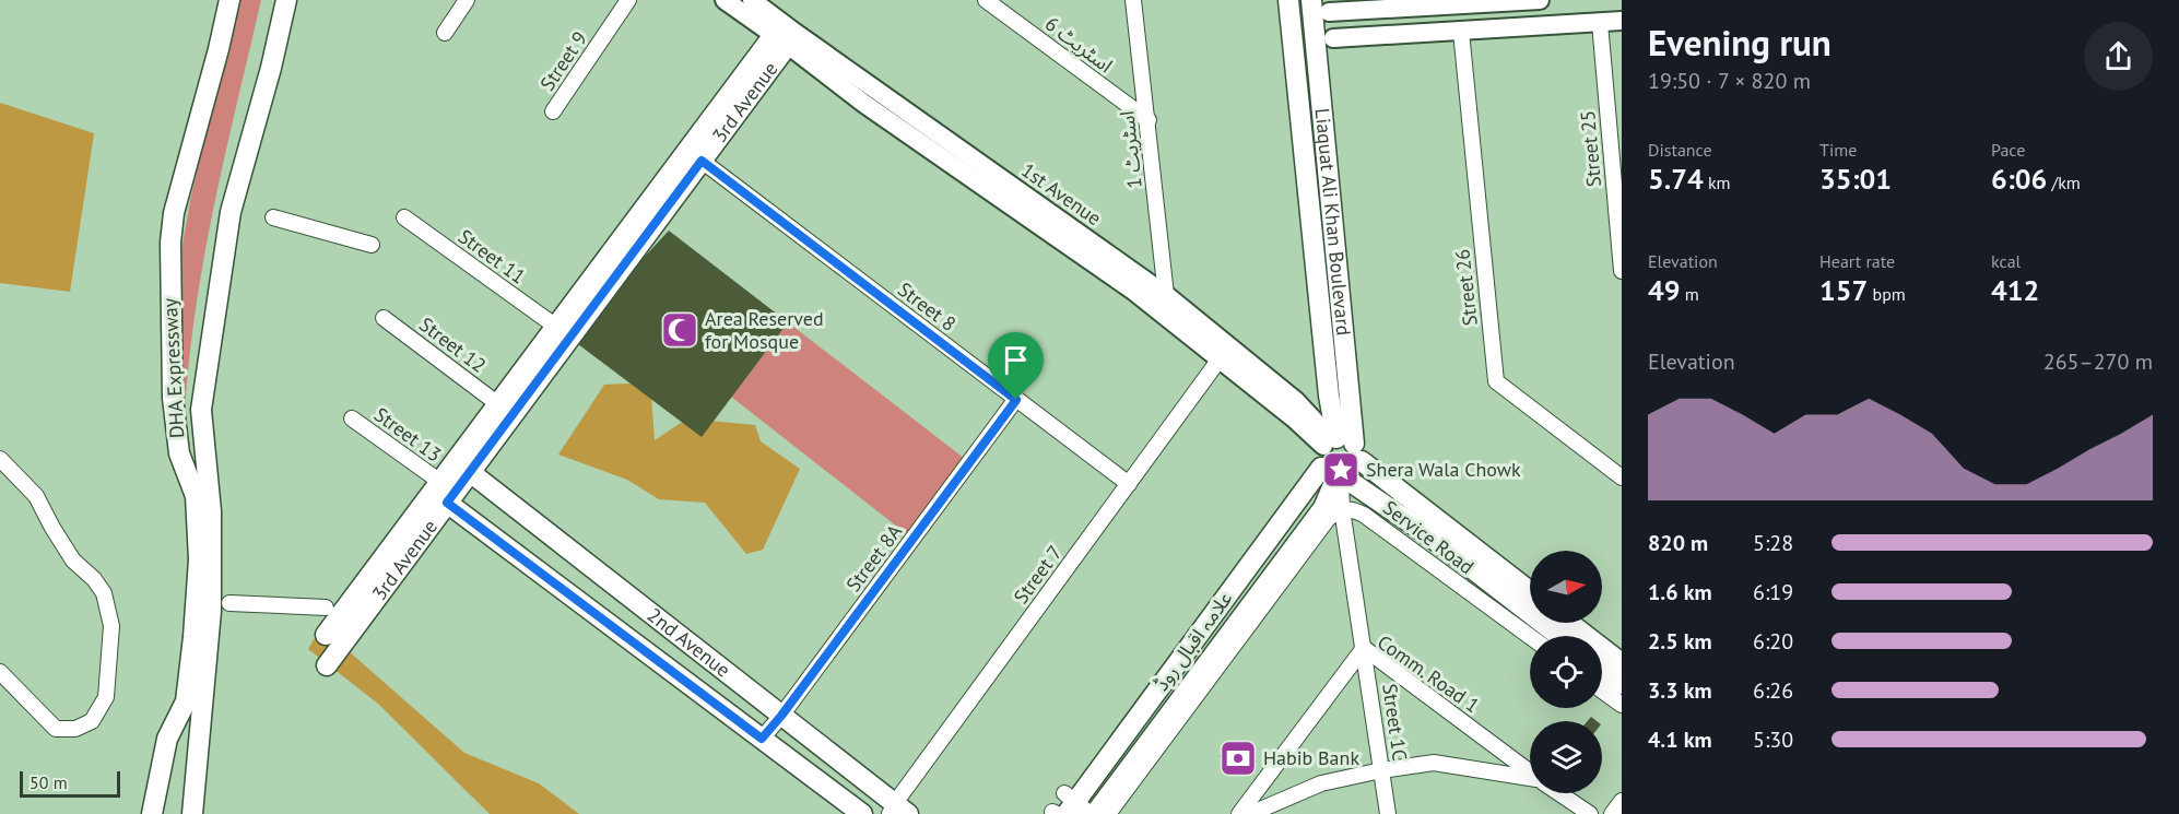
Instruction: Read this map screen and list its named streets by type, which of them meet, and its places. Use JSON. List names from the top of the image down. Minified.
{"streets":{"main road":["3rd Avenue","Liaquat Ali Khan Boulevard","DHA Expressway","علامہ اقبال روڈ","2nd Avenue"],"street":["اسٹریٹ 6","Street 9","Street 25","اسٹریٹ 1","1st Avenue","Street 11","Street 26","Street 8","Street 12","Street 13","Service Road","Street 8A","Street 7","Comm. Road 1","Street 1C"]},"crossings":[["اسٹریٹ 6","اسٹریٹ 1"],["3rd Avenue","Street 11"],["3rd Avenue","Street 8"],["3rd Avenue","Street 12"],["3rd Avenue","Street 13"],["3rd Avenue","2nd Avenue"],["اسٹریٹ 1","1st Avenue"],["1st Avenue","Liaquat Ali Khan Boulevard"],["Street 8","Street 8A"],["Street 8","Street 7"],["Service Road","Street 1C"],["Street 8A","2nd Avenue"],["Street 7","2nd Avenue"],["علامہ اقبال روڈ","Street 1C"],["Comm. Road 1","Street 1C"]],"places":{"mosque":["Area Reserved for Mosque"],"place":["Shera Wala Chowk"],"bank":["Habib Bank"]},"scale_bar":"50 m","north":"right","page":{"heading":["Evening run","19:50 · 7 × 820 m"],"stats":[["Distance","5.74 km"],["Time","35:01"],["Pace","6:06 /km"],["Elevation","49 m"],["Heart rate","157 bpm"],["kcal","412"]],"chart":["Elevation","265–270 m"],"list":[{"name":"820 m","note":"5:28"},{"name":"1.6 km","note":"6:19"},{"name":"2.5 km","note":"6:20"},{"name":"3.3 km","note":"6:26"},{"name":"4.1 km","note":"5:30"}],"scale":"50 m"}}
